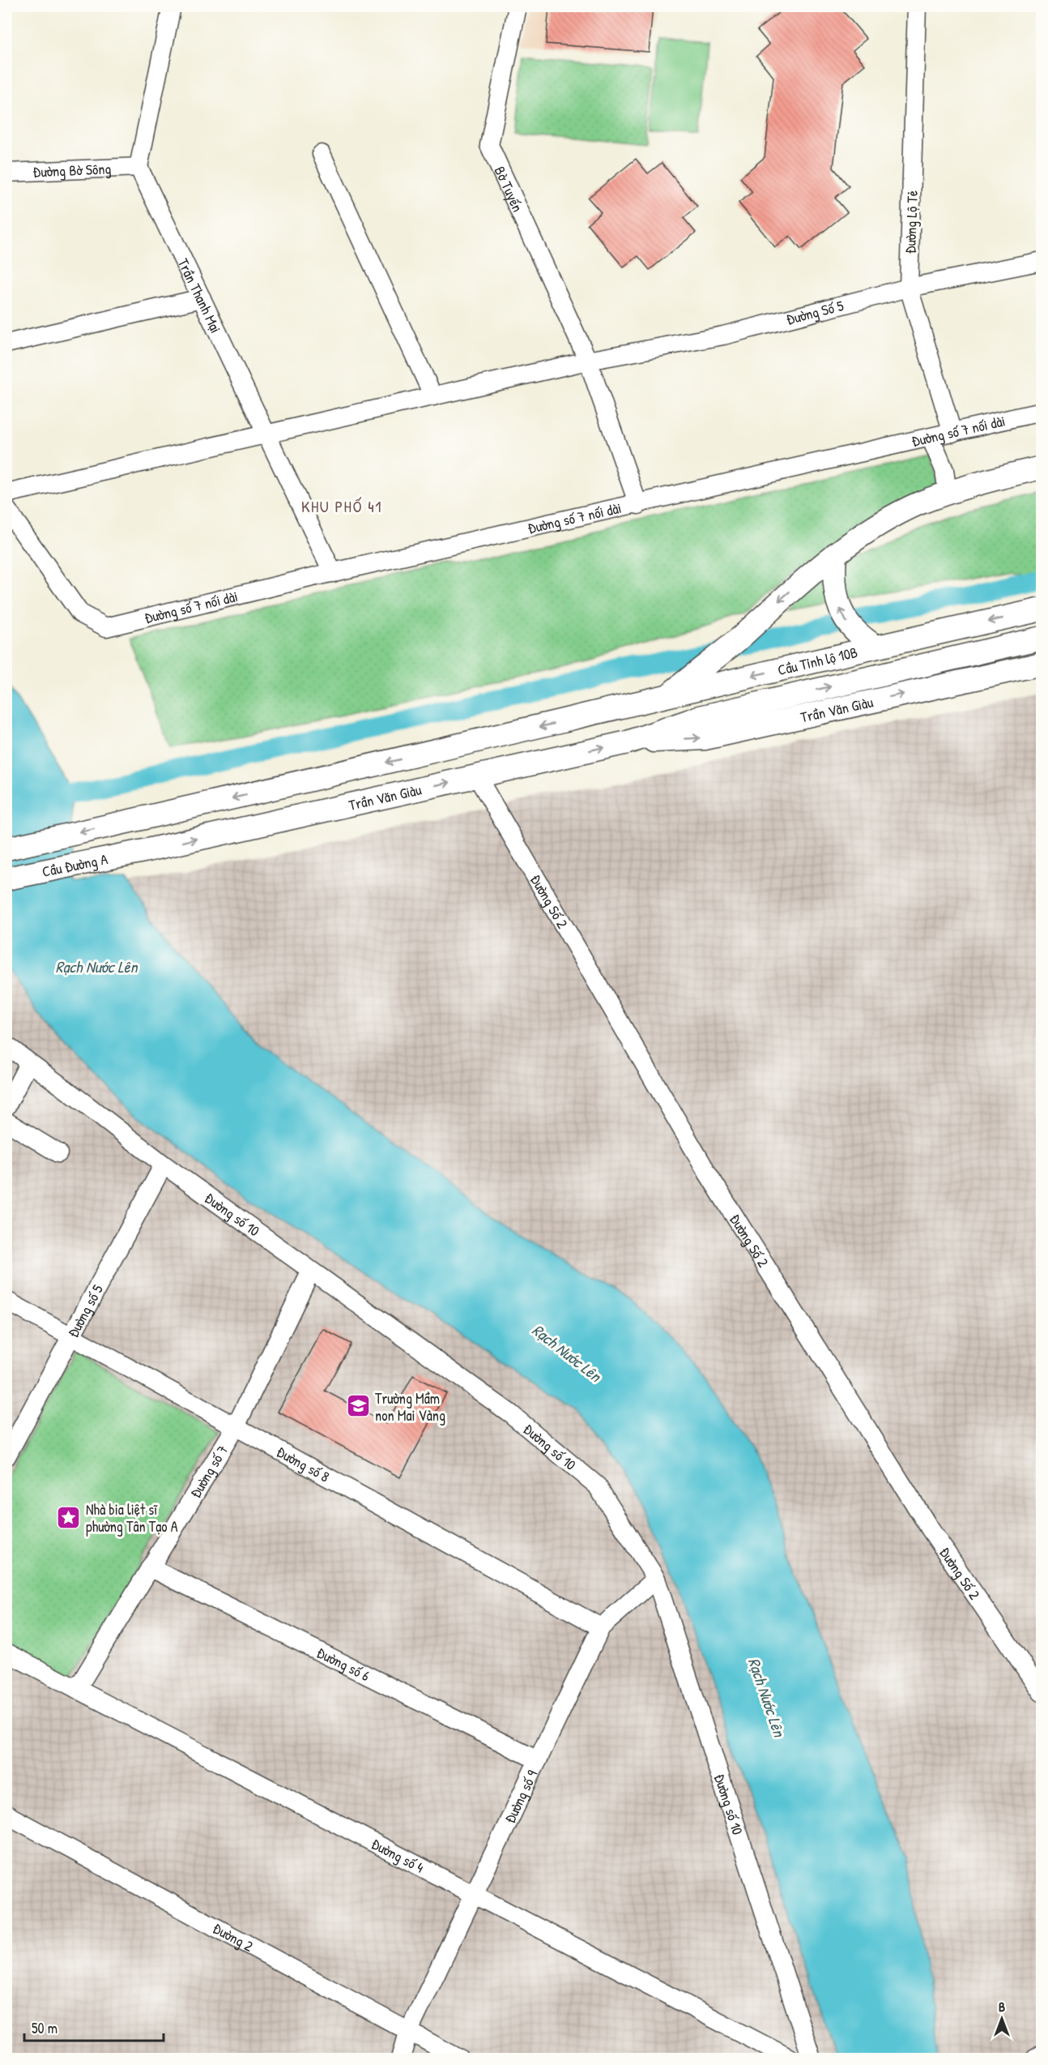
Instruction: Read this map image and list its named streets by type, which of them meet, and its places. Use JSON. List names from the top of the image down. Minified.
{"streets":{"main road":["Cầu Tỉnh lộ 10B","Trần Văn Giàu","Cầu Đường A"],"street":["Đường Bờ Sông","Bờ Tuyến","Đường Lộ Tẻ","Trần Thanh Mại","Đường Số 5","Đường số 7 nối dài","Đường Số 2","Đường số 10","Đường số 5","Đường số 8","Đường số 7","Đường số 6","Đường số 9","Đường số 4","Đường 2"]},"crossings":[["Đường Bờ Sông","Trần Thanh Mại"],["Bờ Tuyến","Đường Số 5"],["Bờ Tuyến","Đường số 7 nối dài"],["Đường Lộ Tẻ","Đường Số 5"],["Đường Lộ Tẻ","Đường số 7 nối dài"],["Trần Thanh Mại","Đường Số 5"],["Trần Thanh Mại","Đường số 7 nối dài"],["Cầu Tỉnh lộ 10B","Trần Văn Giàu"],["Cầu Tỉnh lộ 10B","Cầu Đường A"],["Trần Văn Giàu","Cầu Đường A"],["Trần Văn Giàu","Đường Số 2"],["Đường số 10","Đường số 5"],["Đường số 10","Đường số 7"],["Đường số 10","Đường số 9"],["Đường số 5","Đường số 8"],["Đường số 8","Đường số 7"],["Đường số 8","Đường số 9"],["Đường số 7","Đường số 6"],["Đường số 7","Đường số 4"],["Đường số 6","Đường số 9"],["Đường số 9","Đường số 4"],["Đường số 9","Đường 2"]],"one_way":["Trần Văn Giàu"],"districts":["KHU PHỐ 41"],"water":["Rạch Nước Lên"],"places":{"school or university":["Trường Mầm non Mai Vàng"],"place":["Nhà bia liệt sĩ phường Tân Tạo A"]},"scale_bar":"50 m","north":"top"}
